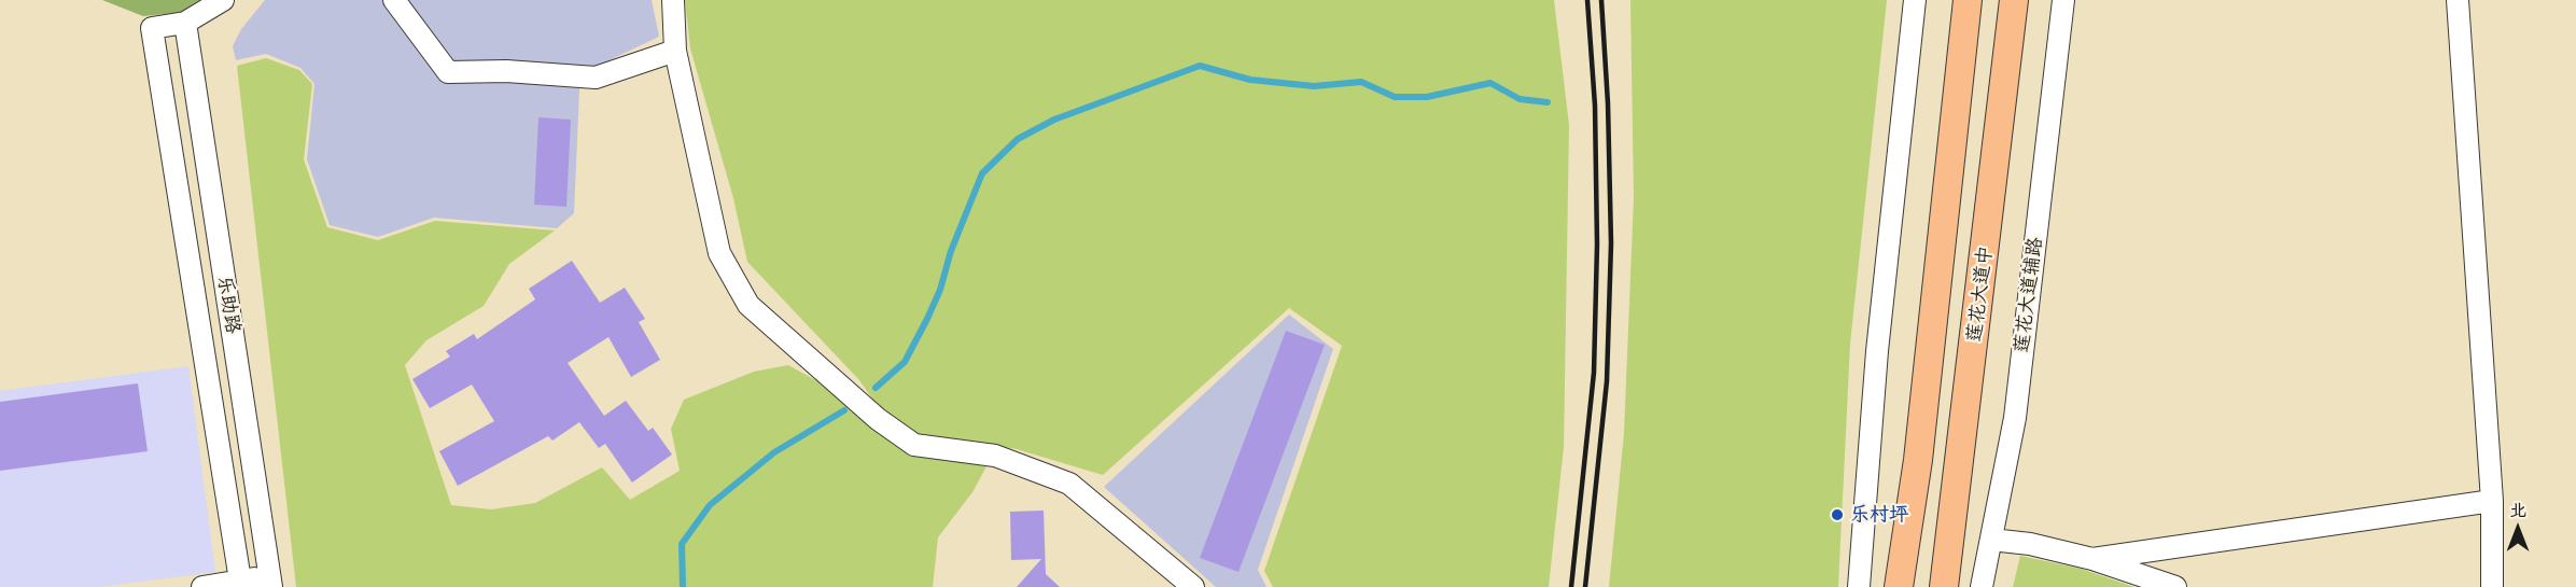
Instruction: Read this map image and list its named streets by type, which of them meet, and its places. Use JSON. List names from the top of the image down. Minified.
{"streets":{"main road":["莲花大道中"],"street":["莲花大道辅路","乐助路"]},"places":["乐村坪"],"north":"top"}
